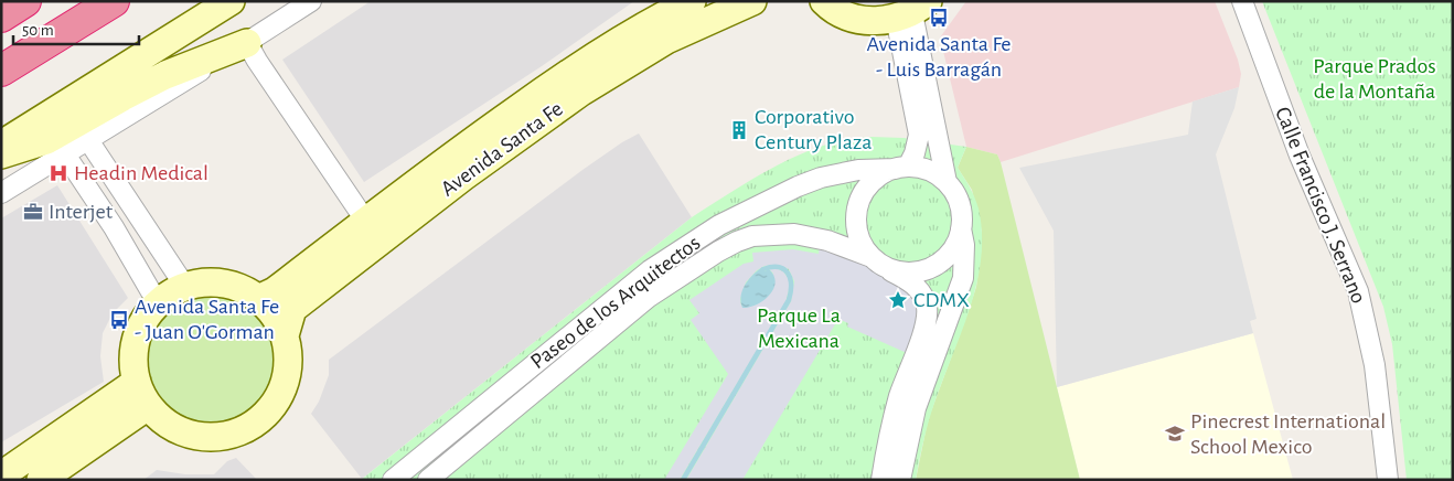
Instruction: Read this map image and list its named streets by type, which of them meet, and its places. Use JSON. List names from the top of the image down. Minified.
{"streets":{"street":["Avenida Santa Fe","Calle Francisco J. Serrano","Paseo de los Arquitectos"]},"parks":["Parque Prados de la Montaña","Parque La Mexicana"],"places":{"bus stop":["Avenida Santa Fe - Luis Barragán","Avenida Santa Fe - Juan O'Gorman"],"building":["Corporativo Century Plaza"],"hospital":["Headin Medical"],"office":["Interjet"],"place":["CDMX"],"school or university":["Pinecrest International School Mexico"]},"scale_bar":"50 m"}
